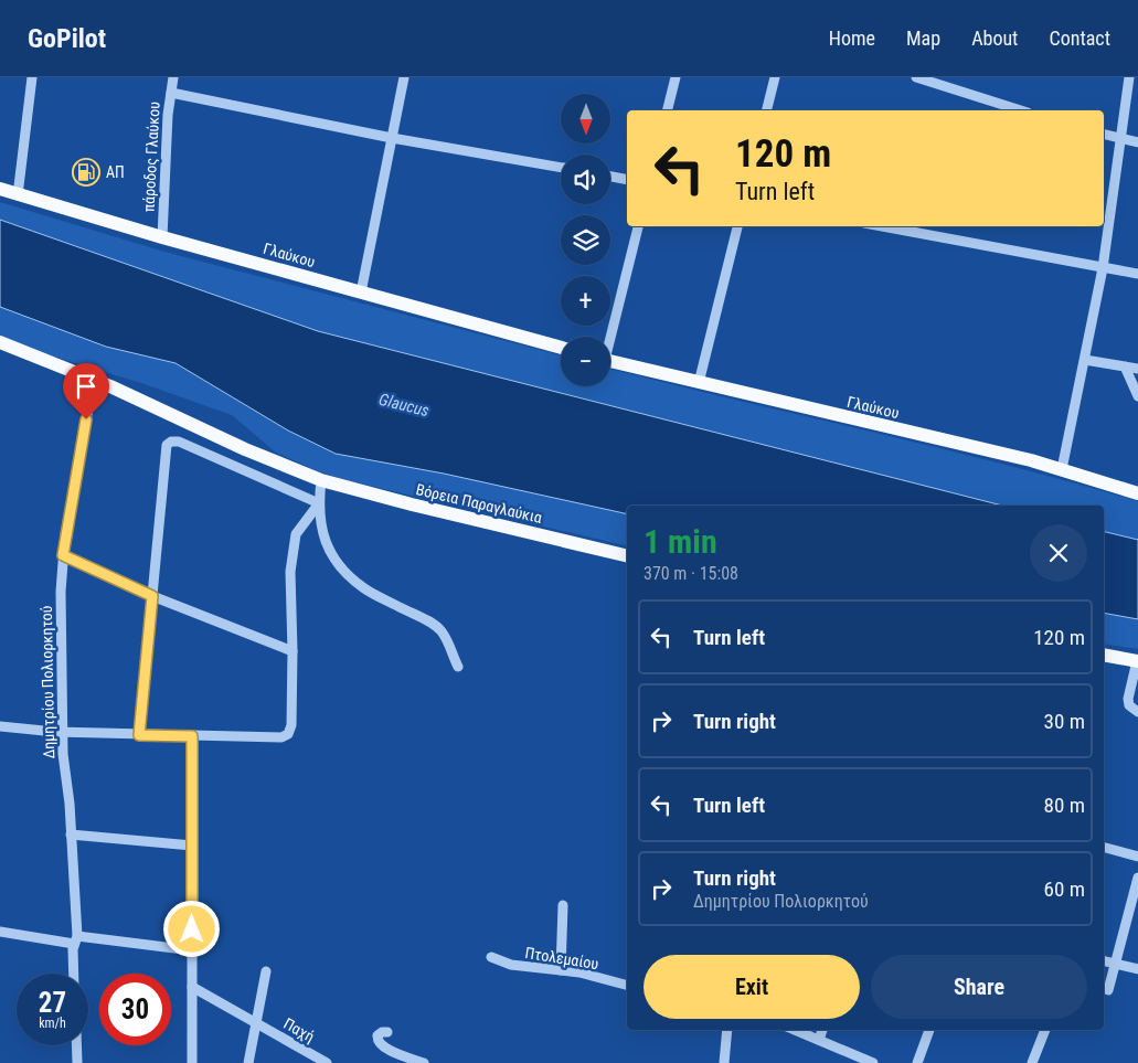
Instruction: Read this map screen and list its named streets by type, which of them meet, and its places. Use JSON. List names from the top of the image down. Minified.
{"streets":{"main road":["Γλαύκου","Βόρεια Παραγλαύκια"],"street":["πάροδος Γλαύκου","Δημητρίου Πολιορκητού","Πτολεμαίου","Παχή"]},"crossings":[["πάροδος Γλαύκου","Γλαύκου"],["Βόρεια Παραγλαύκια","Δημητρίου Πολιορκητού"]],"water":["Glaucus"],"places":{"fuel station":["ΑΠ"]},"north":"bottom","page":{"header":"GoPilot","nav":["Home","Map","About","Contact"],"map_buttons":["+","−"],"turn":["120 m","Turn left"],"heading":["1 min","370 m · 15:08"],"list":[{"name":"Turn left","value":"120 m"},{"name":"Turn right","value":"30 m"},{"name":"Turn left","value":"80 m"},{"name":"Turn right","note":"Δημητρίου Πολιορκητού","value":"60 m"}],"buttons":["Exit","Share"],"speed":"27 km/h","limit":"30"}}
